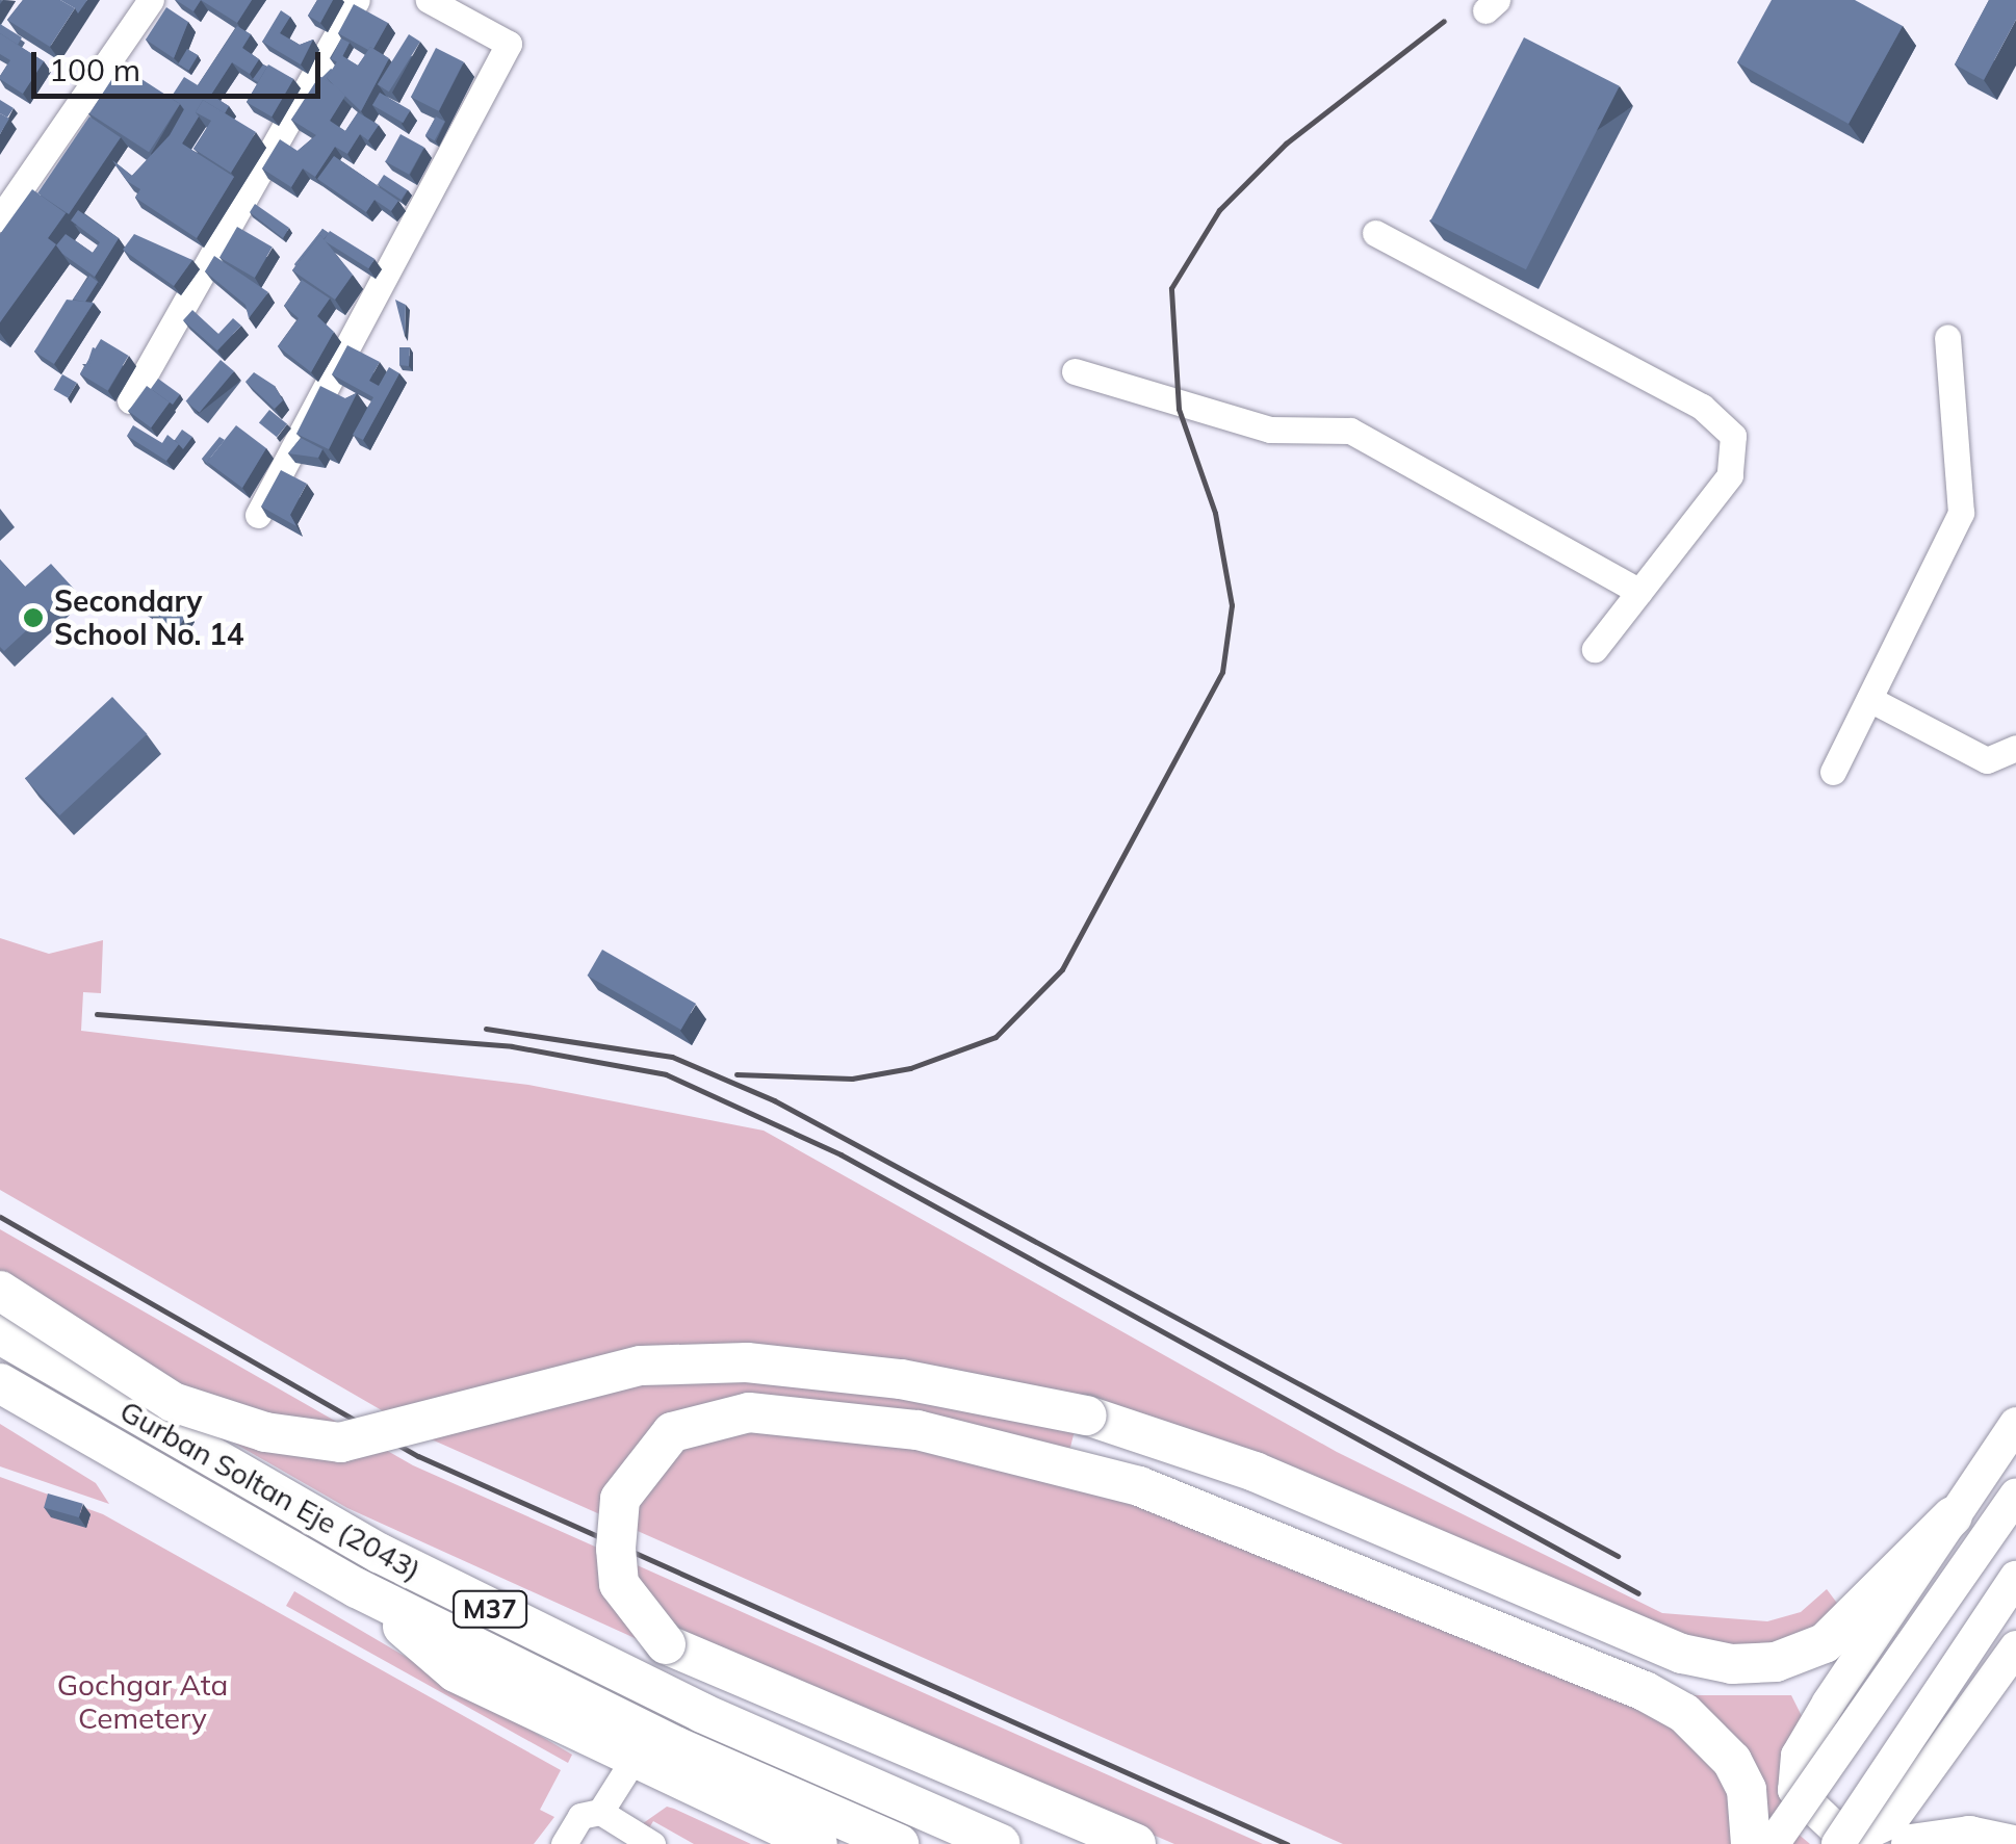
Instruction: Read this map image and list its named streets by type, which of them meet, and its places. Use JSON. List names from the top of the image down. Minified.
{"streets":{"highway":["Gurban Soltan Eje (2043)","M37"]},"parks":["Gochgar Ata Cemetery"],"places":["Secondary School No. 14"],"scale_bar":"100 m"}
